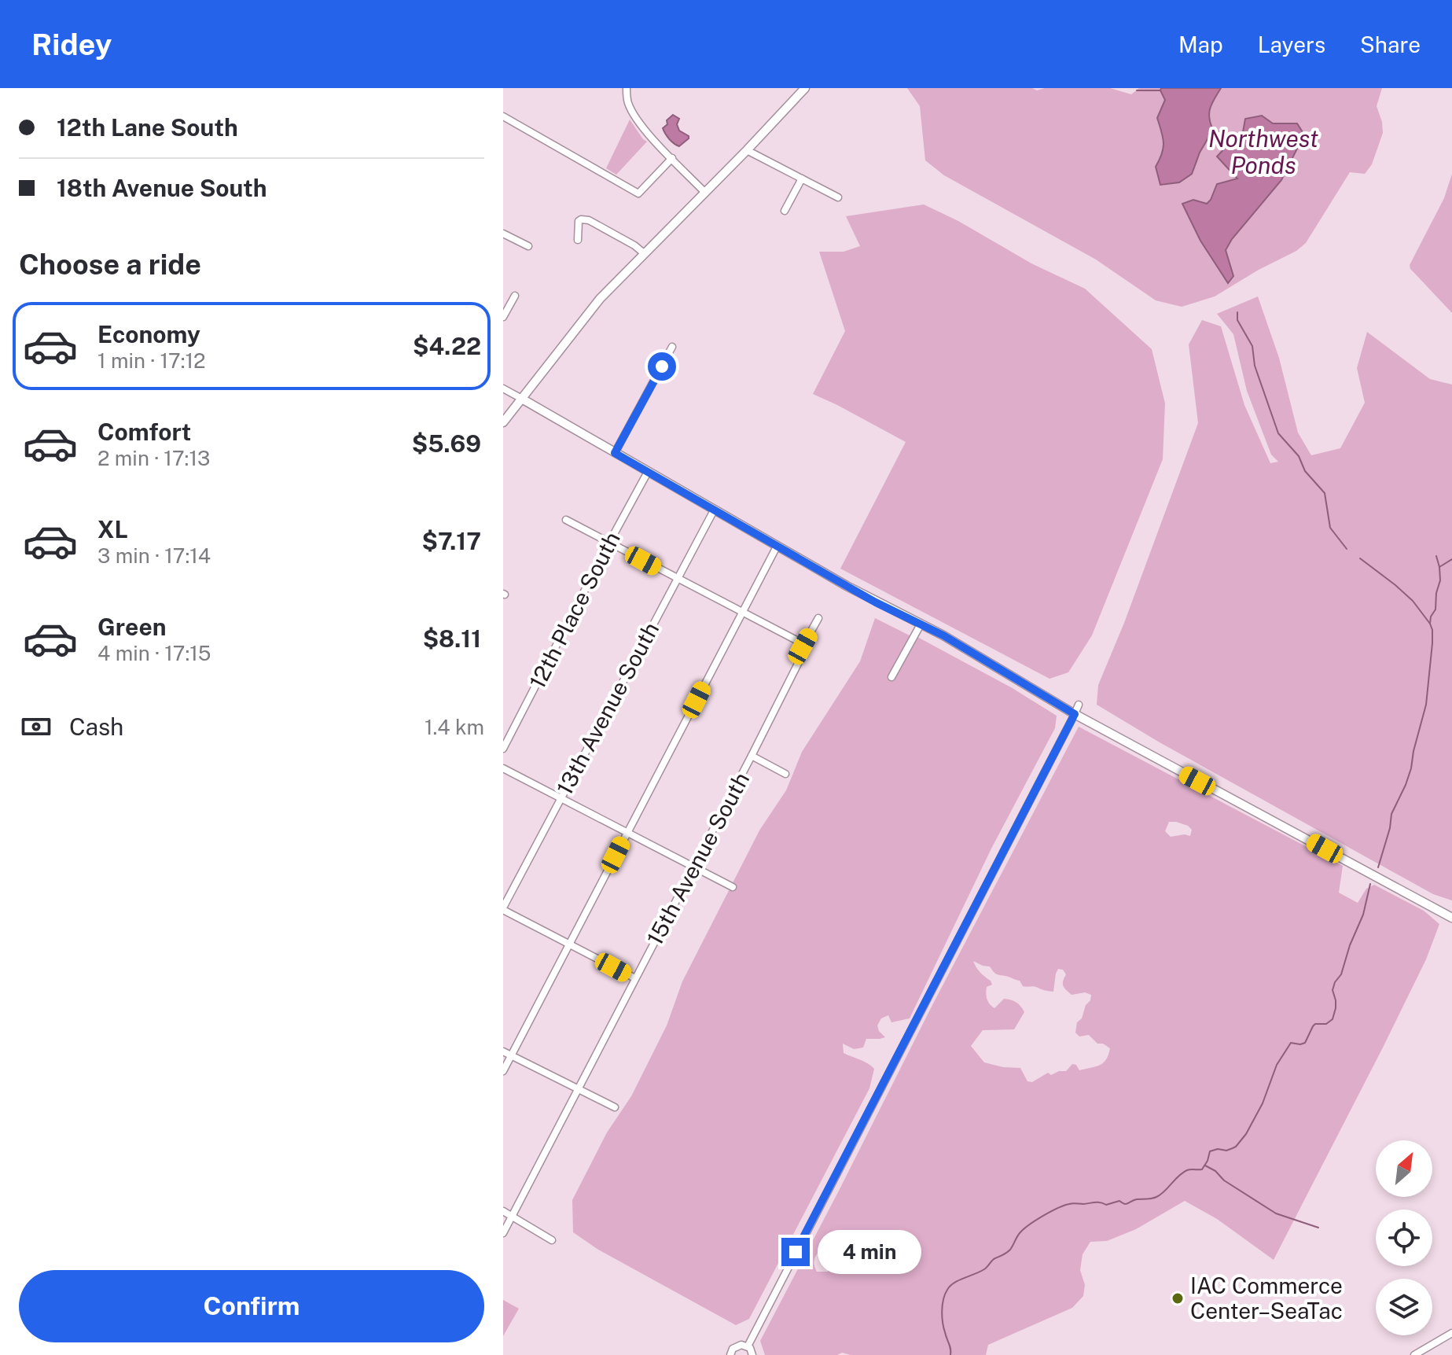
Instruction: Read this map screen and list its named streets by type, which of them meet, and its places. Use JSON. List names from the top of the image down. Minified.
{"streets":{"street":["12th Place South","13th Avenue South","15th Avenue South"]},"water":["Northwest Ponds"],"places":["IAC Commerce Center–SeaTac"],"north":"top right","page":{"header":"Ridey","nav":["Map","Layers","Share"],"banner":["12th Lane South","18th Avenue South"],"heading":"Choose a ride","list":[{"name":"Economy","note":"1 min · 17:12","value":"$4.22"},{"name":"Comfort","note":"2 min · 17:13","value":"$5.69"},{"name":"XL","note":"3 min · 17:14","value":"$7.17"},{"name":"Green","note":"4 min · 17:15","value":"$8.11"}],"pay":["Cash","1.4 km"],"bubble":"4 min","buttons":"Confirm"}}
